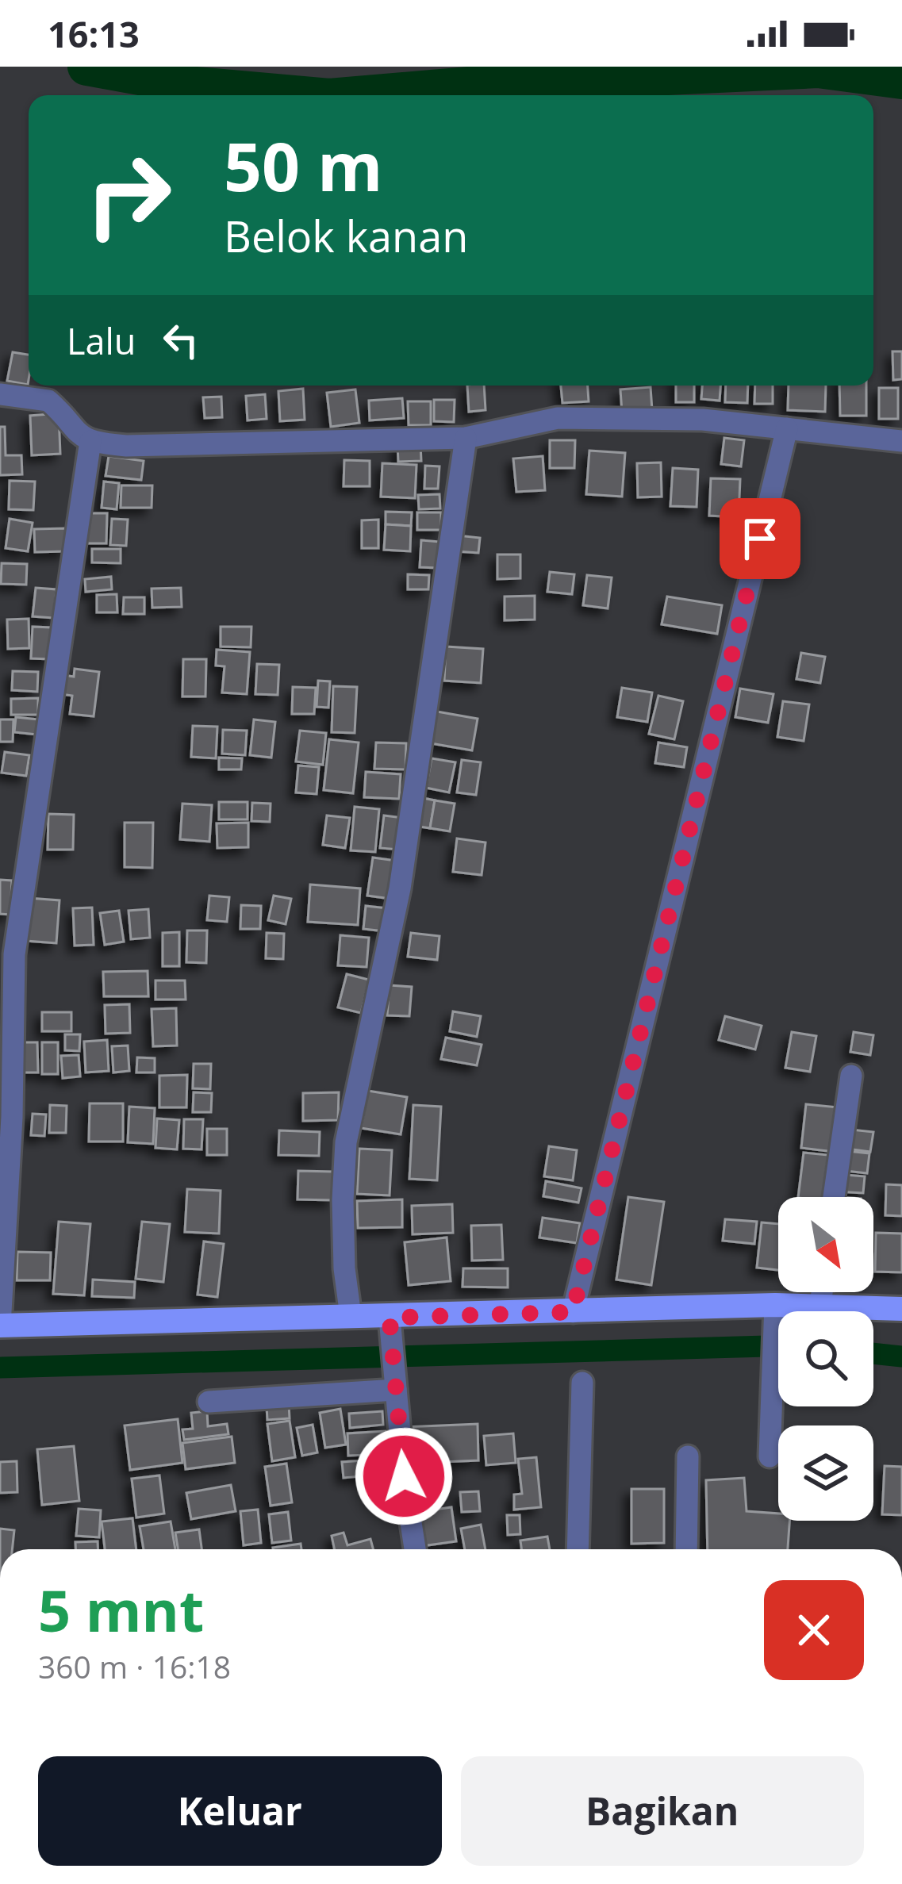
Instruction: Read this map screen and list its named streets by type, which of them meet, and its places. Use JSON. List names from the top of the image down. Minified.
{"north":"bottom right","page":{"status":"16:13","turn":["50 m","Belok kanan"],"then":"Lalu","heading":["5 mnt","360 m · 16:18"],"buttons":["Keluar","Bagikan"]}}
